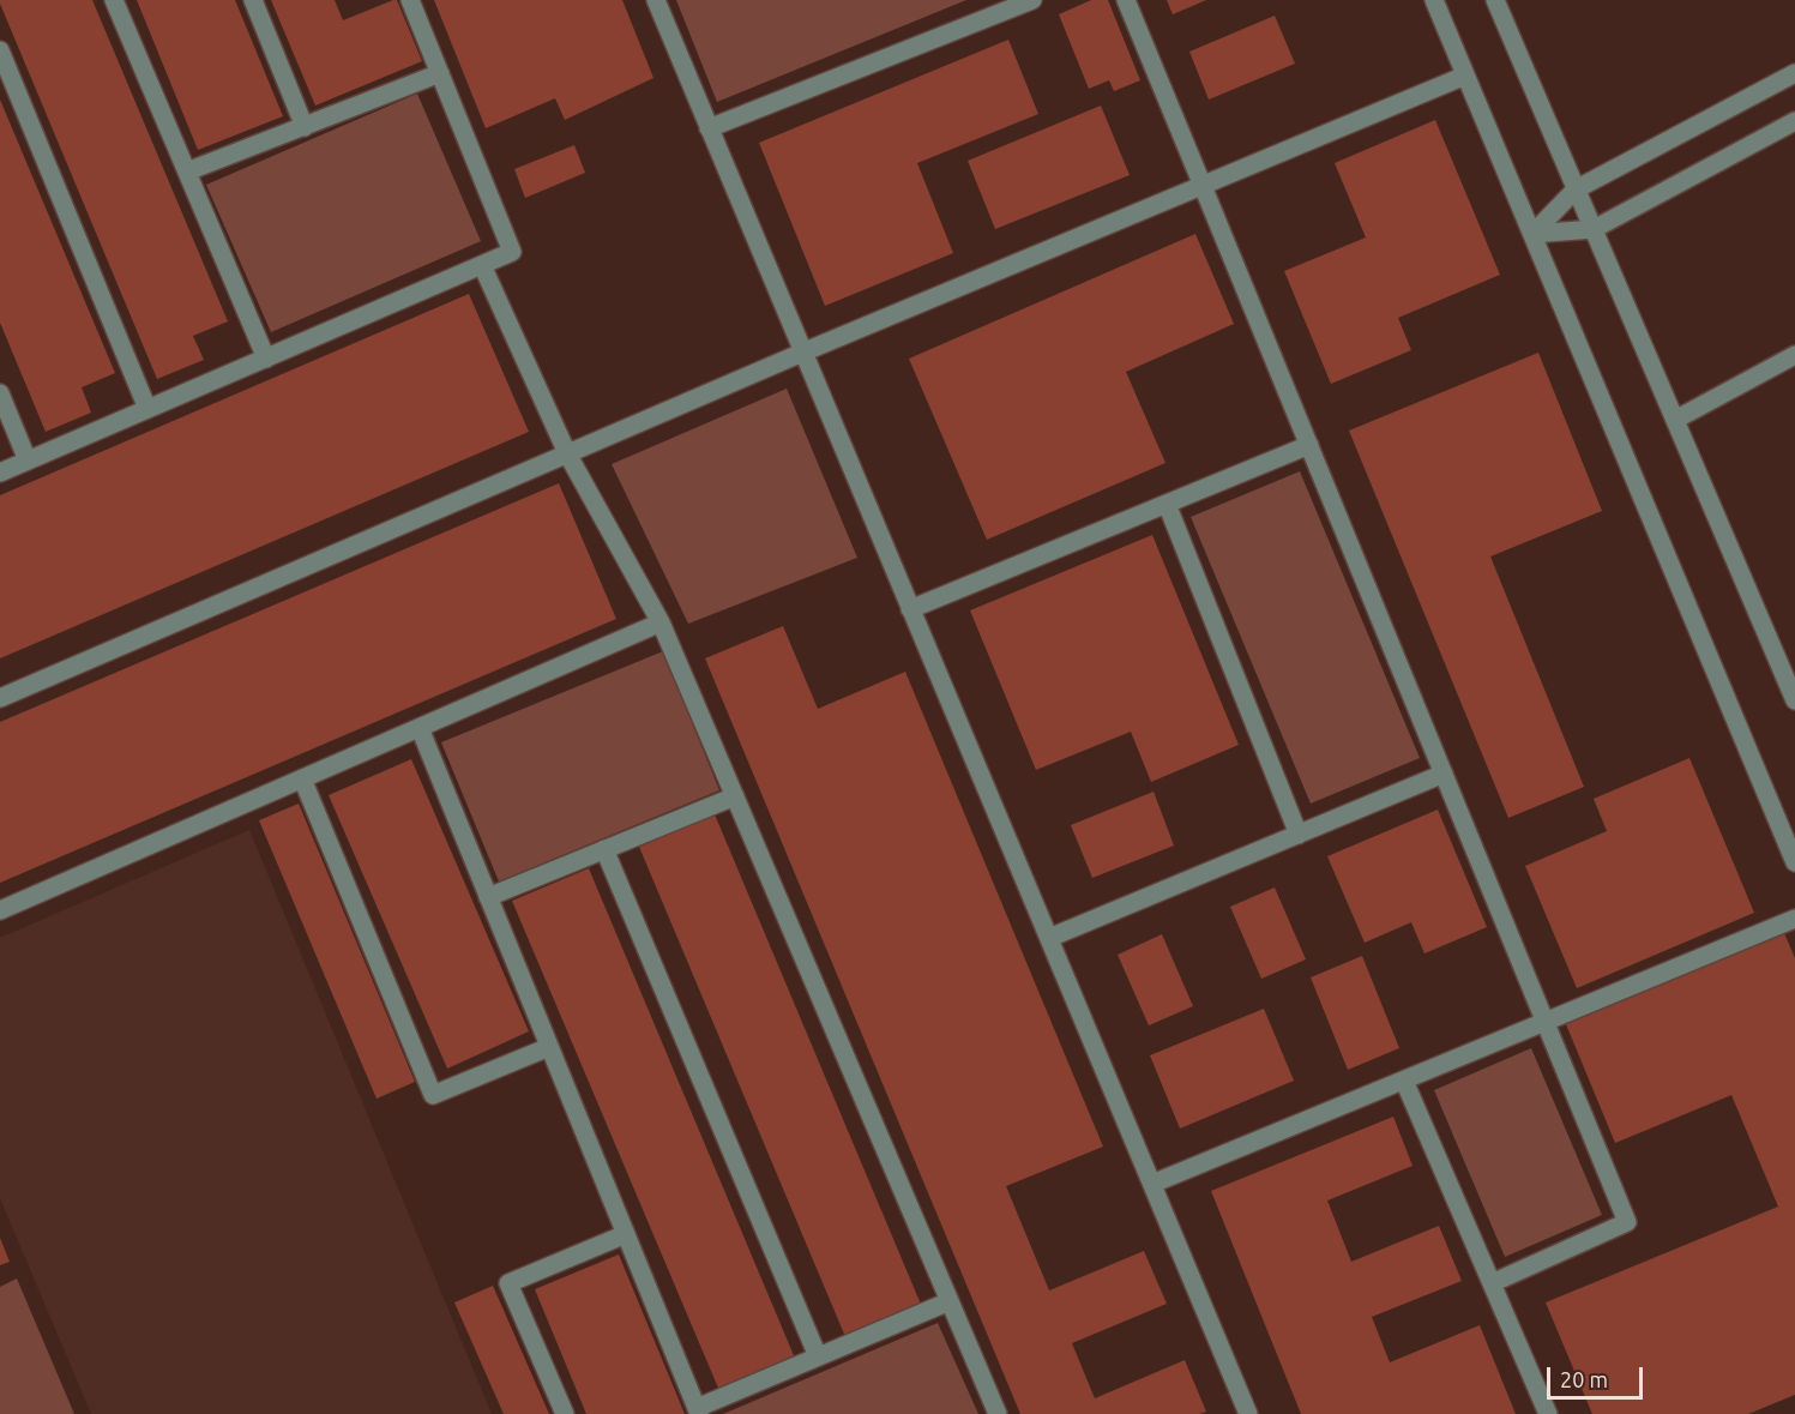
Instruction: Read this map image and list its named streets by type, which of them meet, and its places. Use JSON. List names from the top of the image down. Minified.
{"scale_bar":"20 m"}
